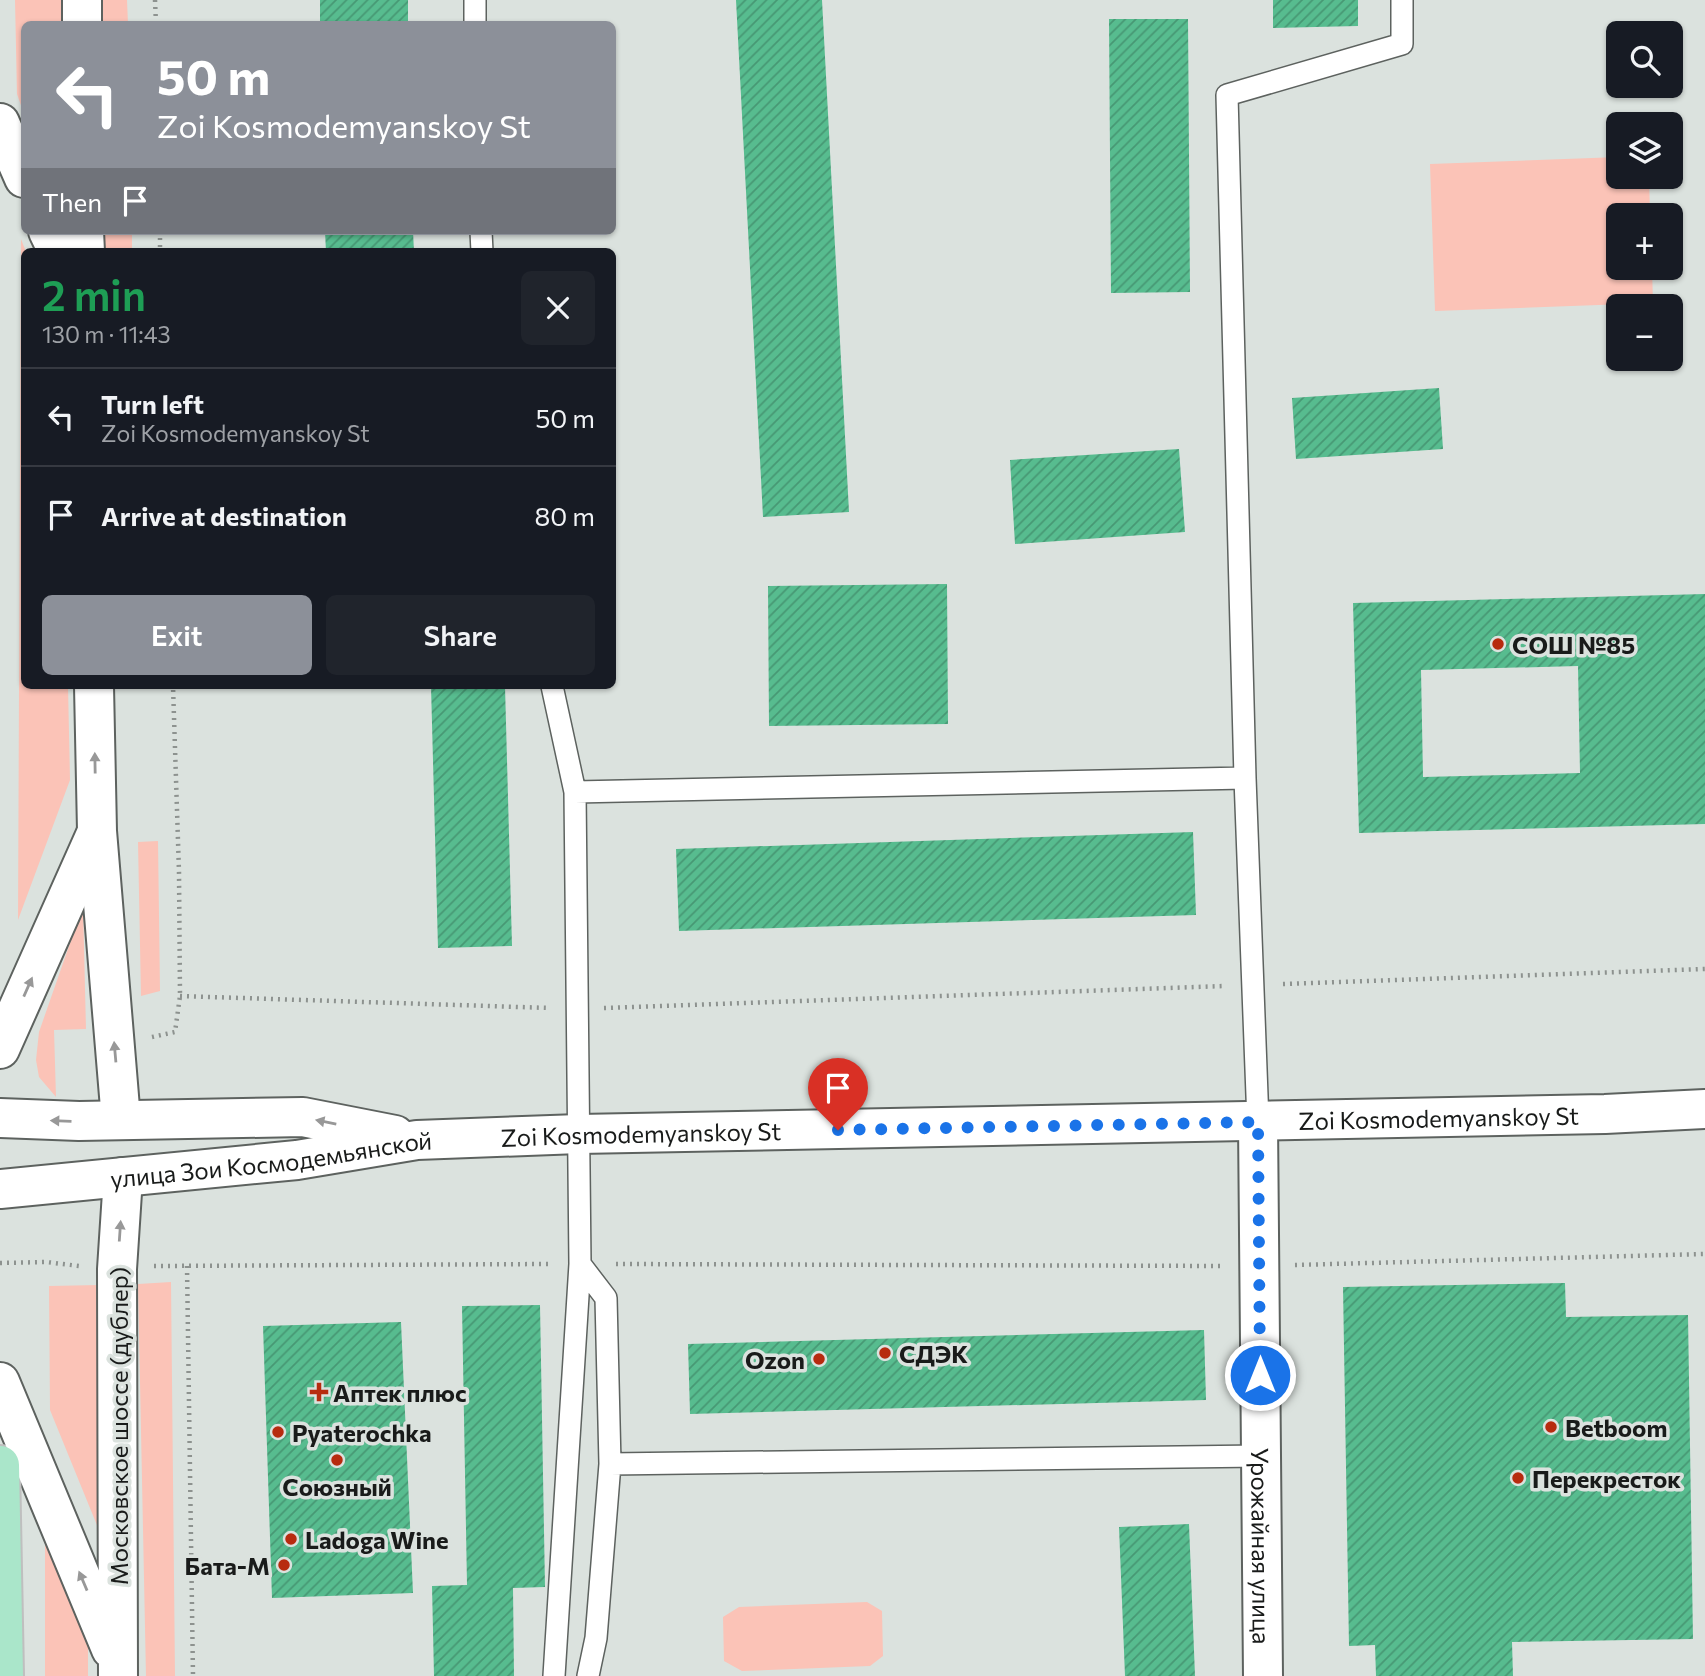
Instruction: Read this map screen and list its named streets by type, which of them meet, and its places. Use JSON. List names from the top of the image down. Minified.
{"streets":{"street":["Zoi Kosmodemyanskoy St","улица Зои Космодемьянской","Московское шоссе (дублер)","Урожайная улица"]},"crossings":[["Zoi Kosmodemyanskoy St","улица Зои Космодемьянской"],["Zoi Kosmodemyanskoy St","Урожайная улица"],["улица Зои Космодемьянской","Московское шоссе (дублер)"]],"places":{"other":["СОШ №85","СДЭК","Ozon","Betboom","Pyaterochka","Союзный","Перекресток","Ladoga Wine","Бата-М"],"health":["Аптек плюс"]},"page":{"map_buttons":["+","−"],"turn":["50 m","Zoi Kosmodemyanskoy St"],"then":"Then","heading":["2 min","130 m · 11:43"],"list":[{"name":"Turn left","note":"Zoi Kosmodemyanskoy St","value":"50 m"},{"name":"Arrive at destination","value":"80 m"}],"buttons":["Exit","Share"]}}
